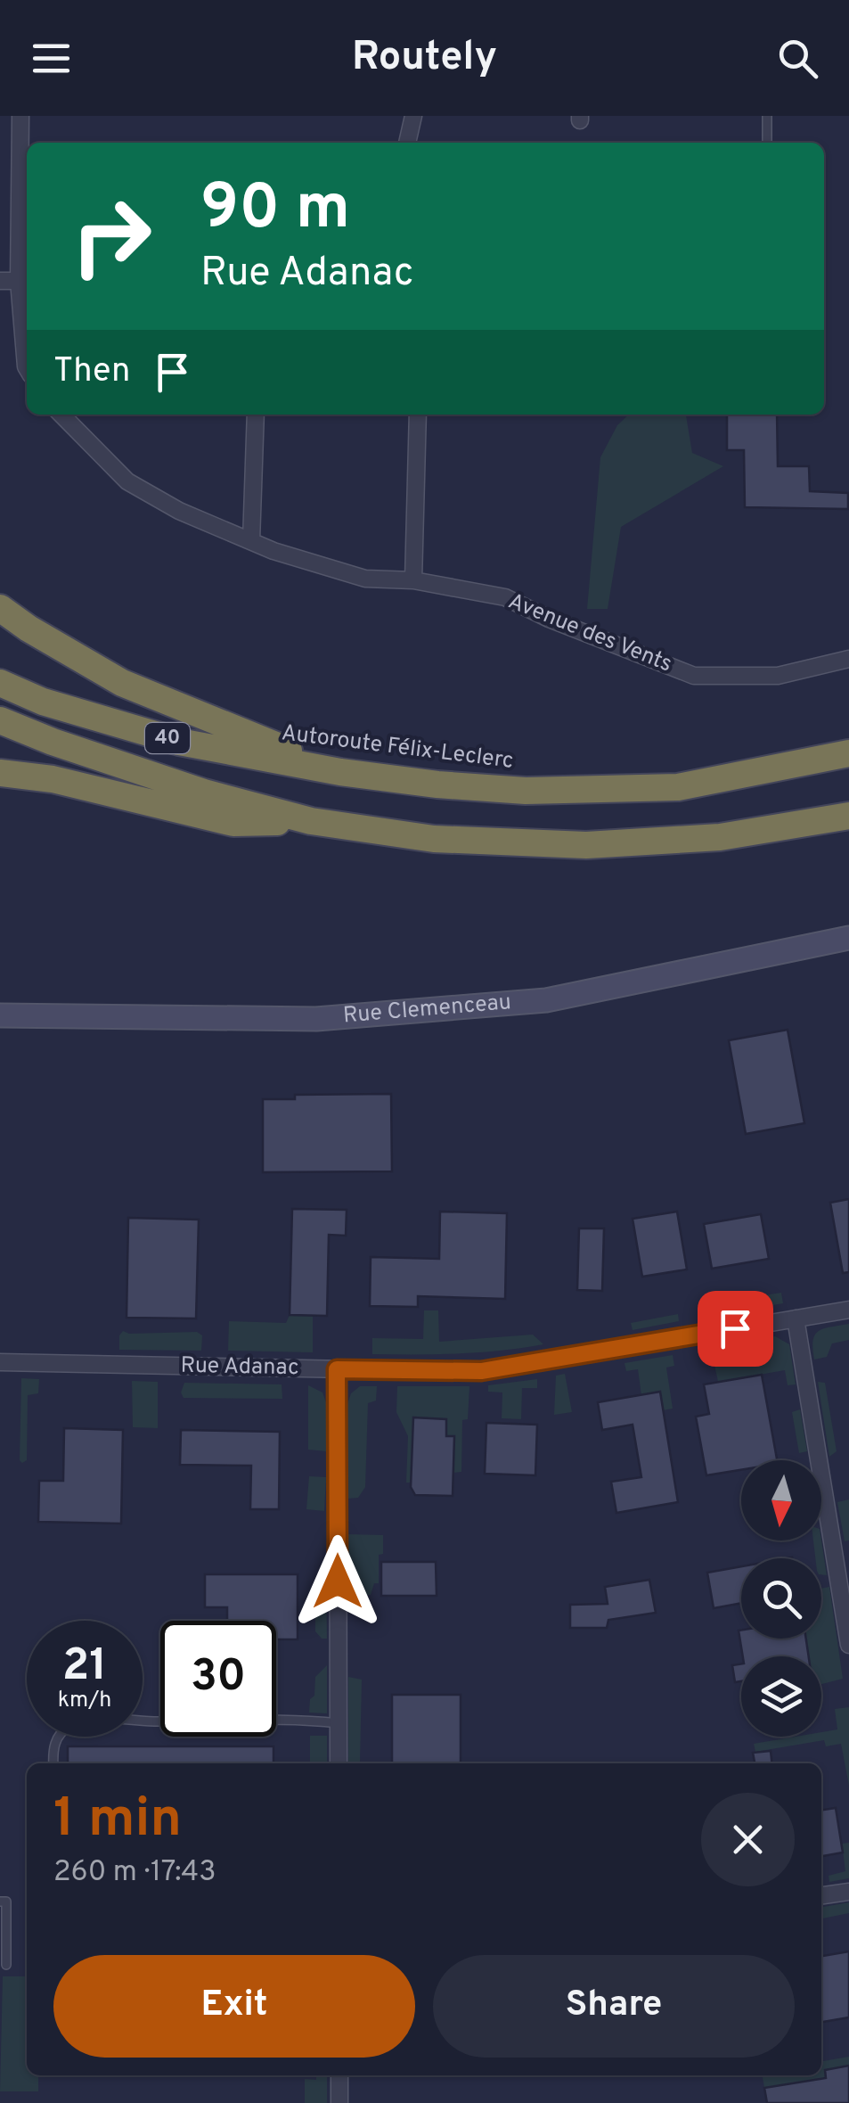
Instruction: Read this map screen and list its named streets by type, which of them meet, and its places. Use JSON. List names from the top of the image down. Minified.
{"streets":{"highway":["40","Autoroute Félix-Leclerc"],"street":["Avenue des Vents","Rue Clemenceau","Rue Adanac"]},"north":"bottom","page":{"header":"Routely","turn":["90 m","Rue Adanac"],"then":"Then","speed":"21 km/h","limit":"30","heading":["1 min","260 m · 17:43"],"buttons":["Exit","Share"]}}
